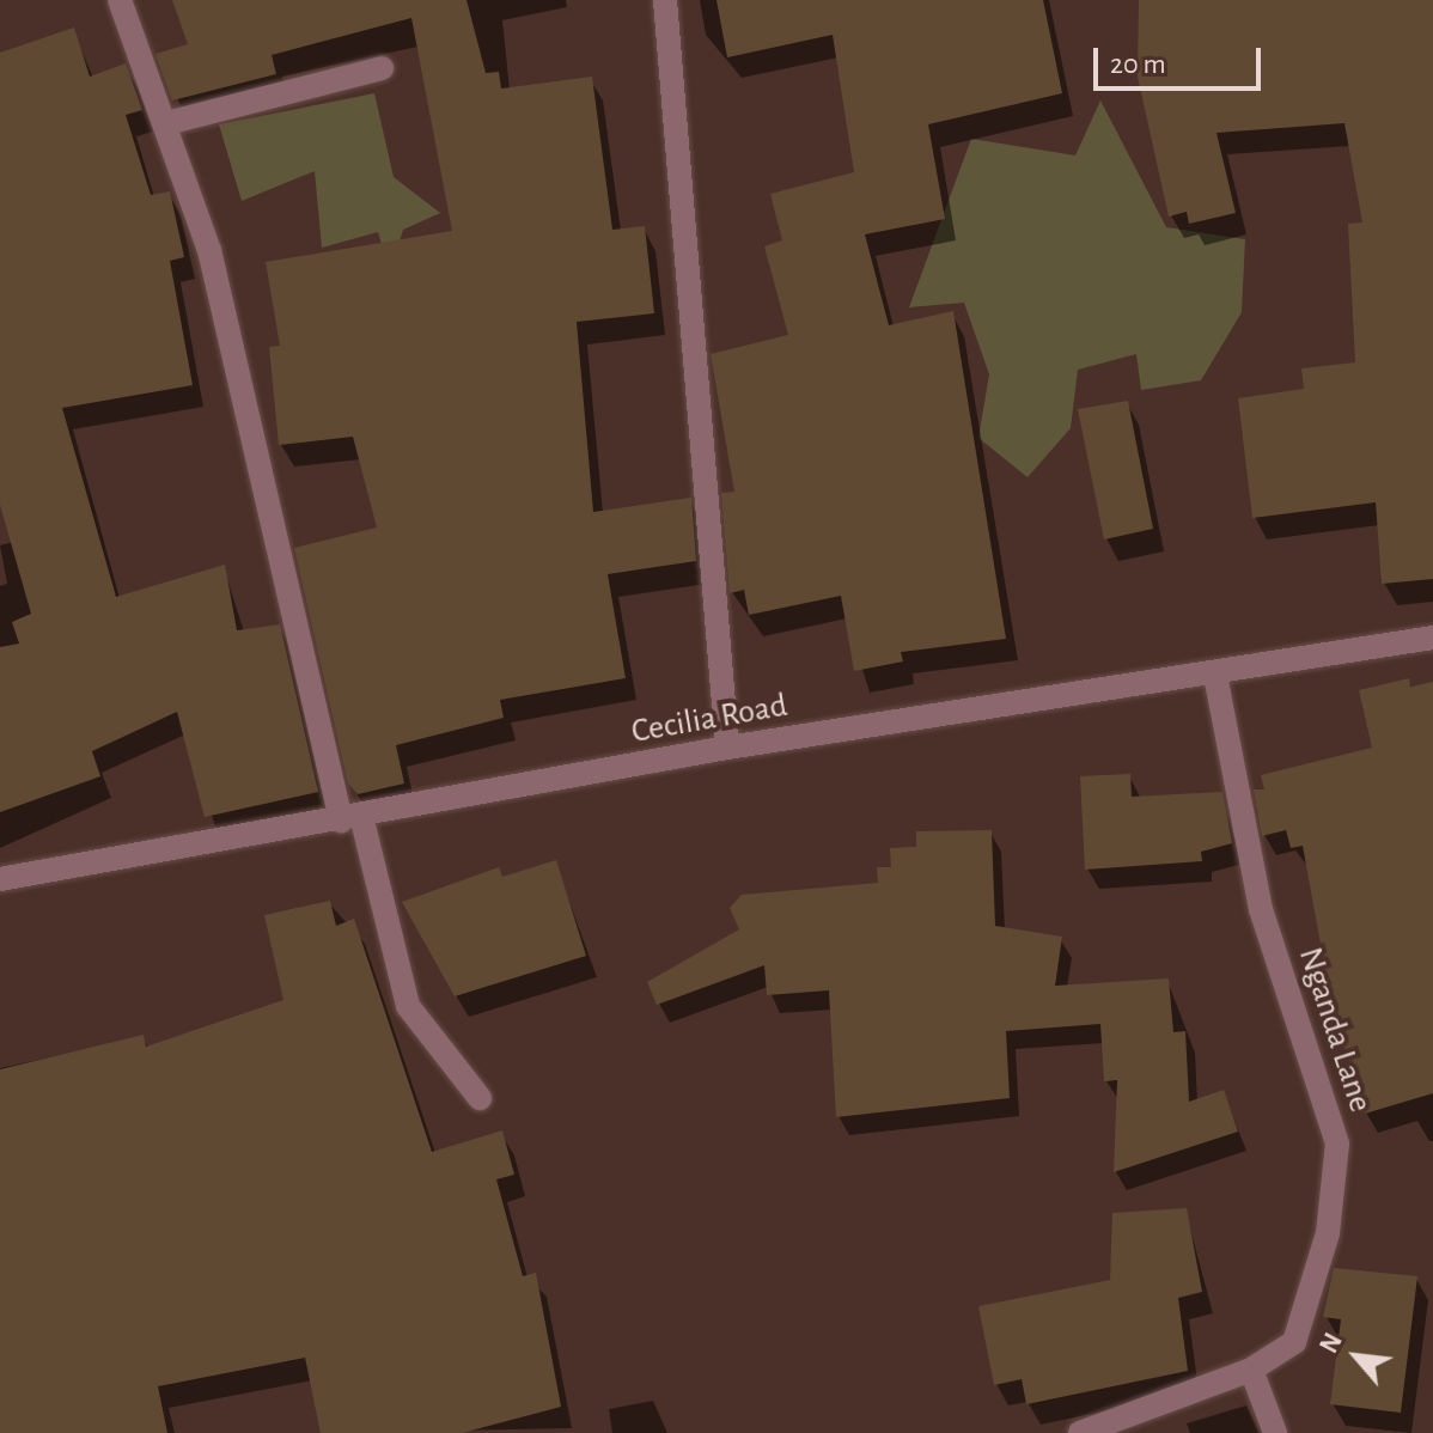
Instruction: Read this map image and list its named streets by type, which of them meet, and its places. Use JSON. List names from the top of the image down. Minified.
{"streets":{"street":["Cecilia Road","Nganda Lane"]},"crossings":[["Cecilia Road","Nganda Lane"]],"scale_bar":"20 m","north":"top left"}
